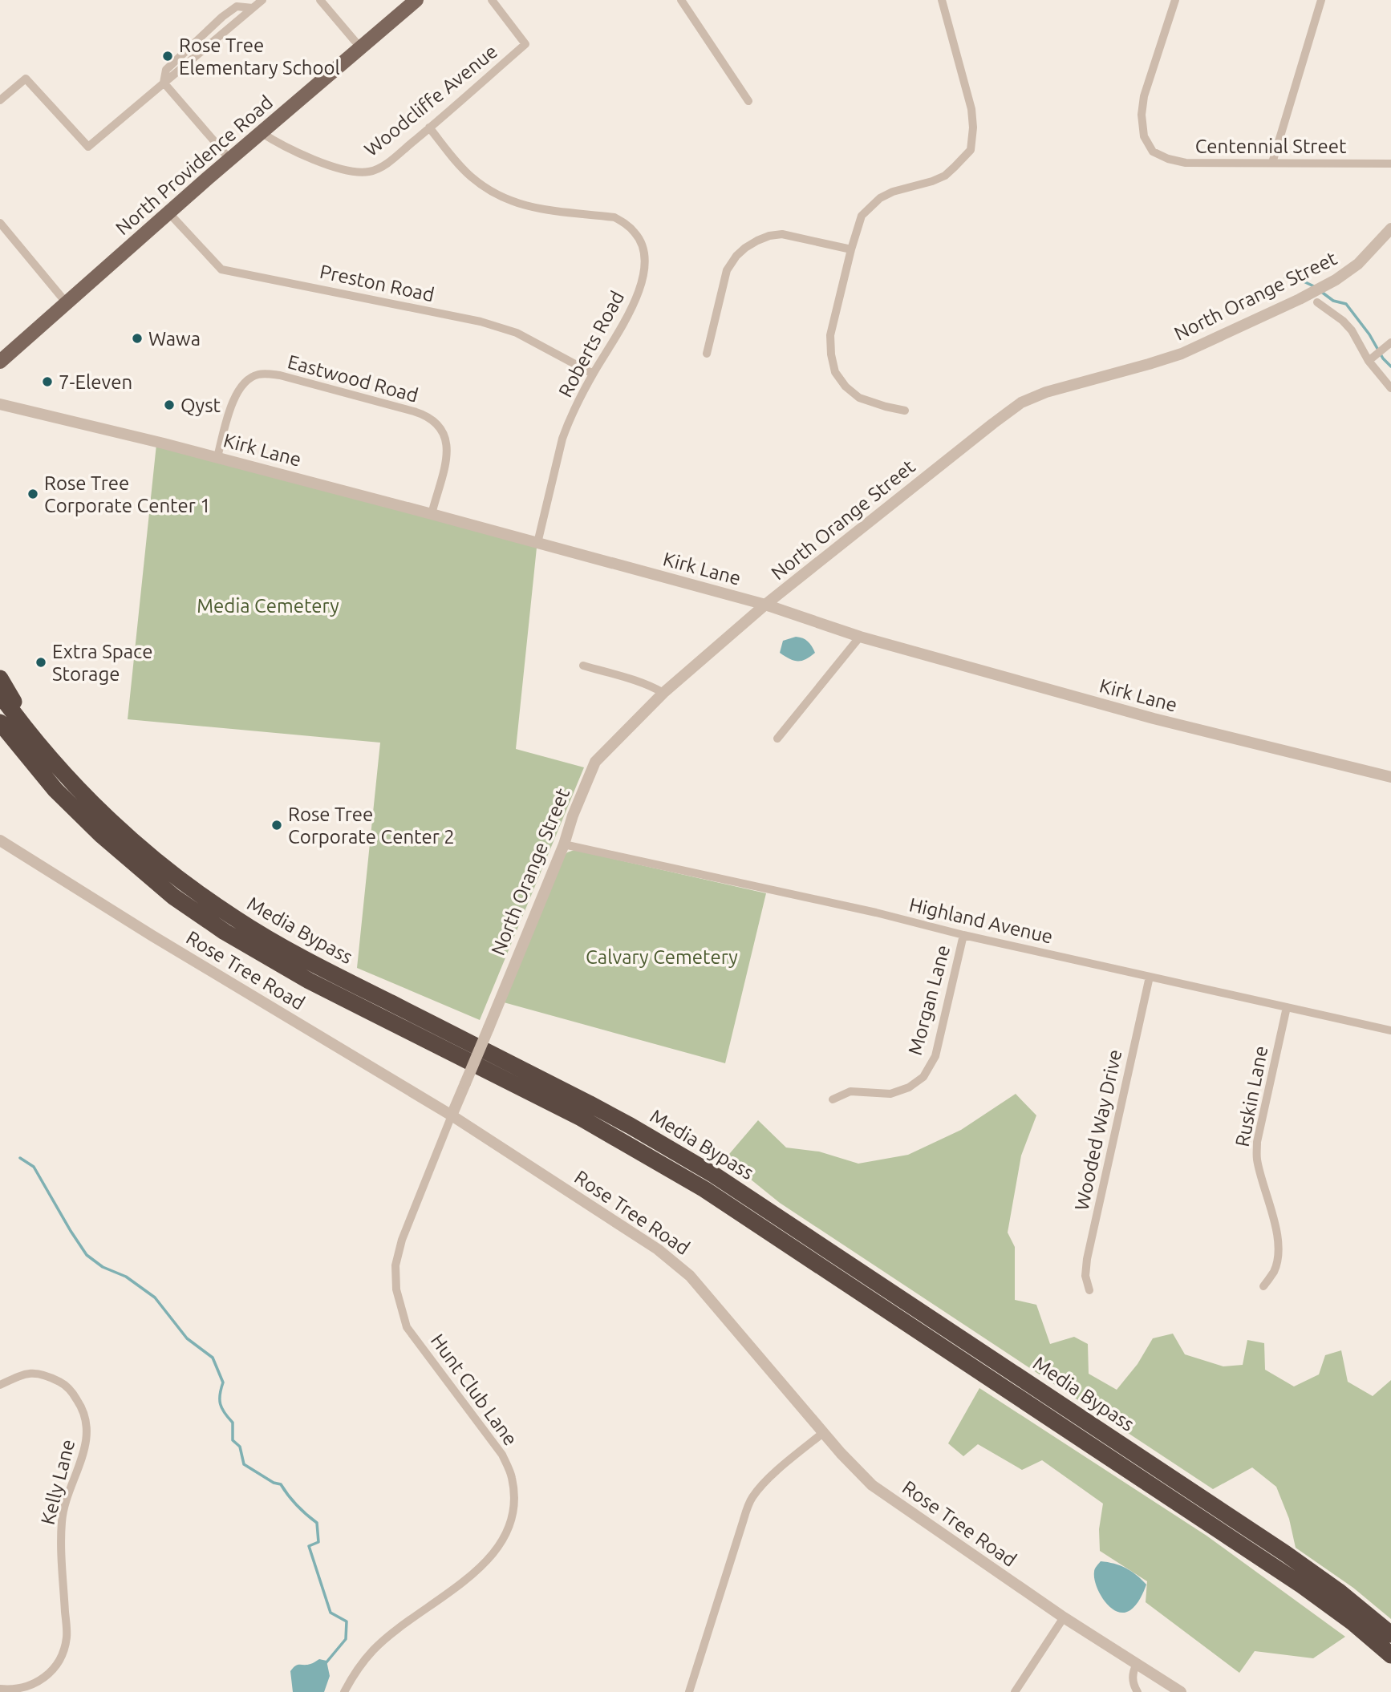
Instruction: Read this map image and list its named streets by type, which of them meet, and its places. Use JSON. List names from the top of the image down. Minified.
{"streets":{"highway":["Media Bypass"],"main road":["North Providence Road"],"street":["Woodcliffe Avenue","Centennial Street","Preston Road","North Orange Street","Roberts Road","Eastwood Road","Kirk Lane","Highland Avenue","Rose Tree Road","Morgan Lane","Ruskin Lane","Wooded Way Drive","Hunt Club Lane","Kelly Lane"]},"crossings":[["Woodcliffe Avenue","North Providence Road"],["Woodcliffe Avenue","Roberts Road"],["North Providence Road","Preston Road"],["Preston Road","Roberts Road"],["North Orange Street","Kirk Lane"],["North Orange Street","Highland Avenue"],["North Orange Street","Rose Tree Road"],["North Orange Street","Hunt Club Lane"],["Roberts Road","Kirk Lane"],["Eastwood Road","Kirk Lane"],["Highland Avenue","Morgan Lane"],["Highland Avenue","Ruskin Lane"],["Highland Avenue","Wooded Way Drive"],["Rose Tree Road","Hunt Club Lane"]],"parks":["Media Cemetery","Calvary Cemetery"],"places":["Rose Tree Elementary School","Wawa","7-Eleven","Qyst","Rose Tree Corporate Center 1","Extra Space Storage","Rose Tree Corporate Center 2"]}
